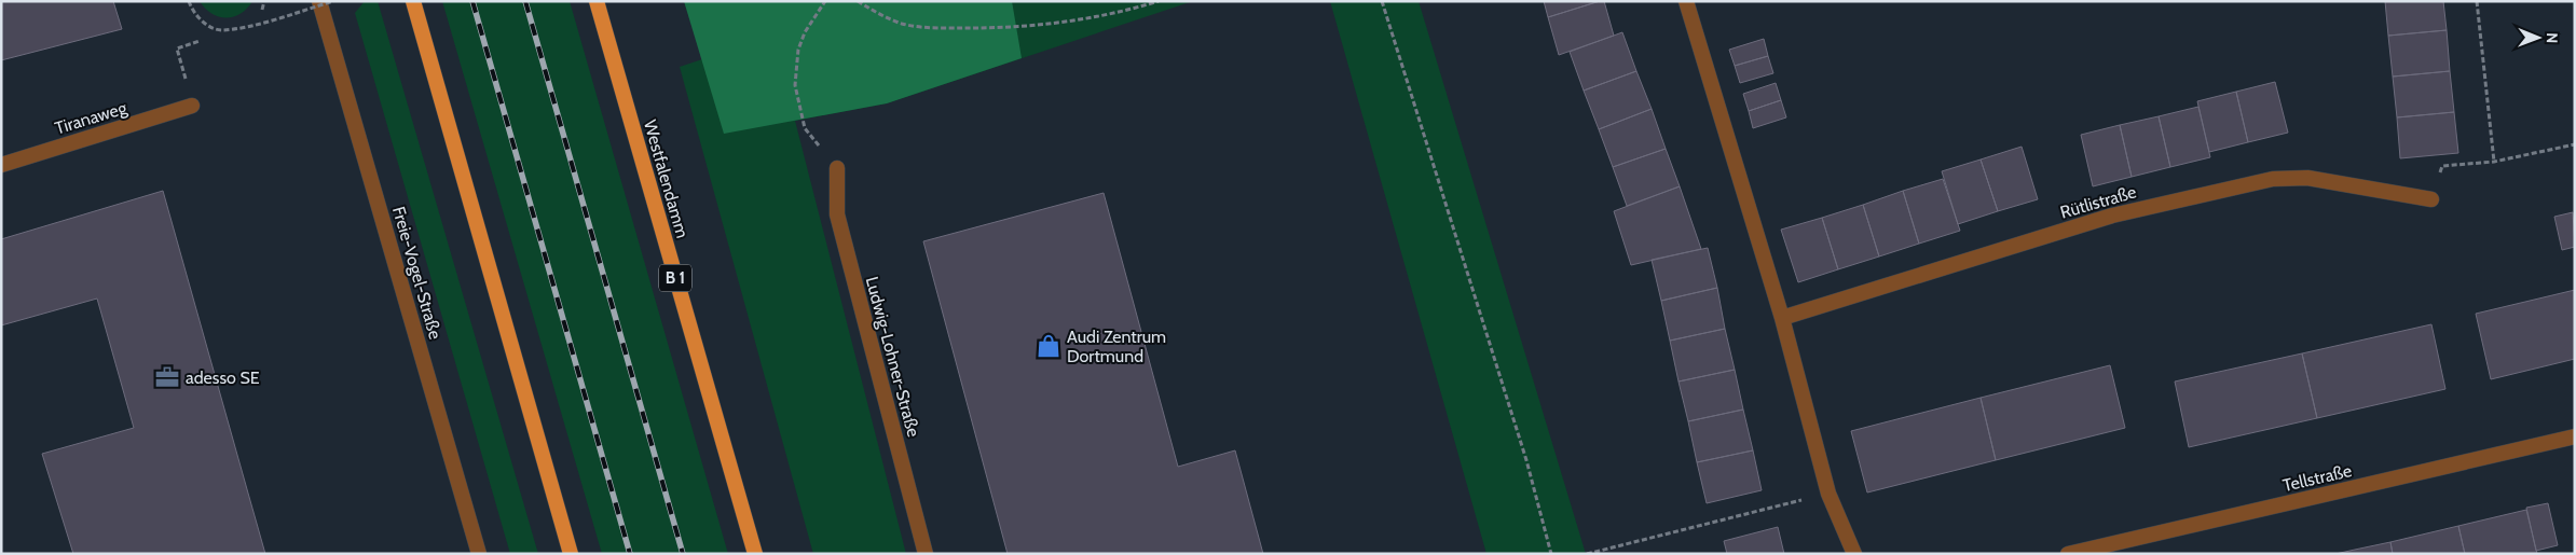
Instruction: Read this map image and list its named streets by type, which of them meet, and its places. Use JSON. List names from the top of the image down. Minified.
{"streets":{"highway":["Westfalendamm","B 1"],"street":["Tiranaweg","Rütlistraße","Freie-Vogel-Straße","Ludwig-Lohner-Straße","Tellstraße"]},"places":{"shop":["Audi Zentrum Dortmund"],"office":["adesso SE"]},"north":"right"}
